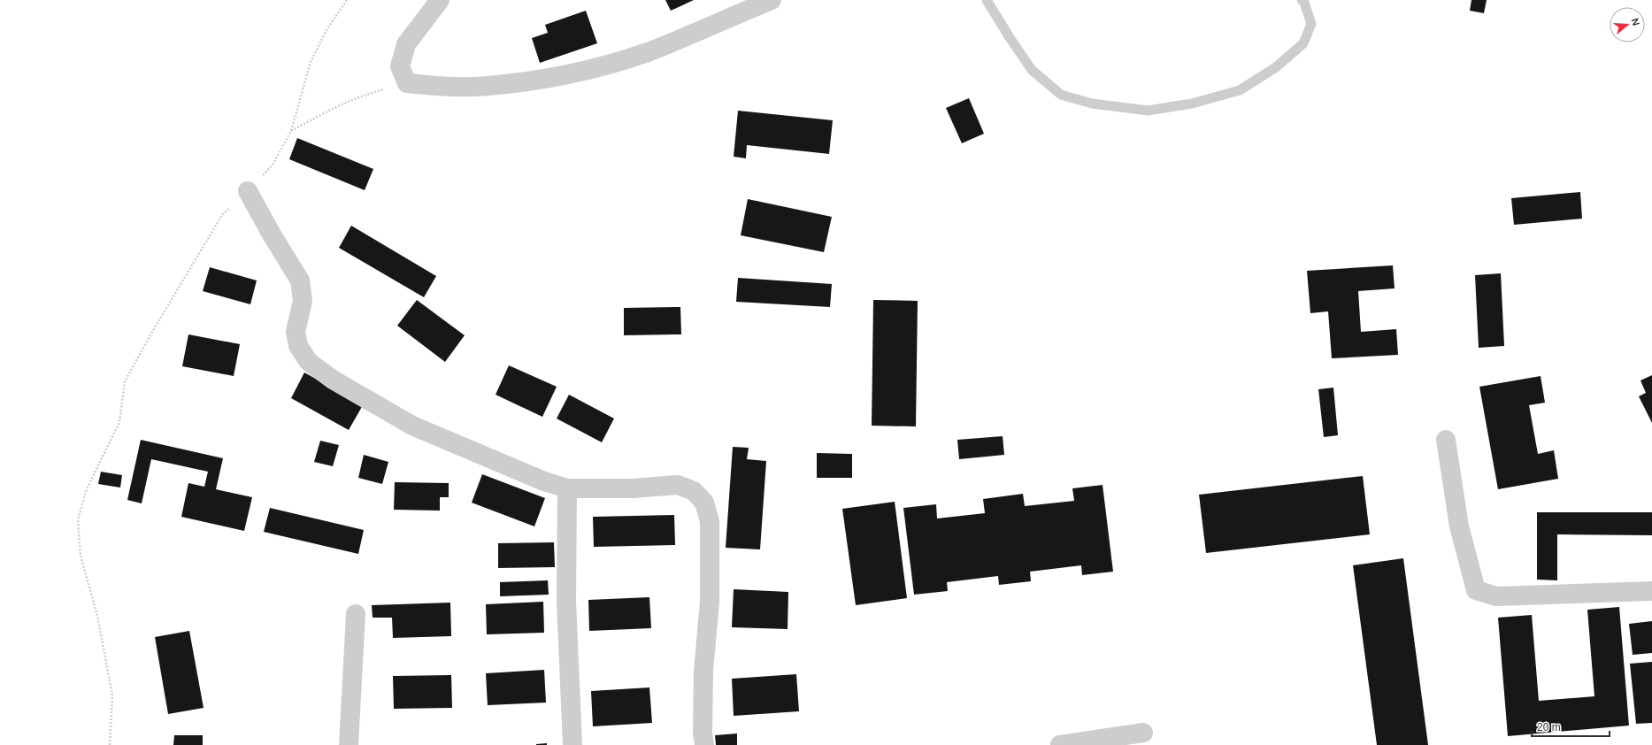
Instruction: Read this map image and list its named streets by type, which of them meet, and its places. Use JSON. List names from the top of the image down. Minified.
{"scale_bar":"20 m","north":"right"}
